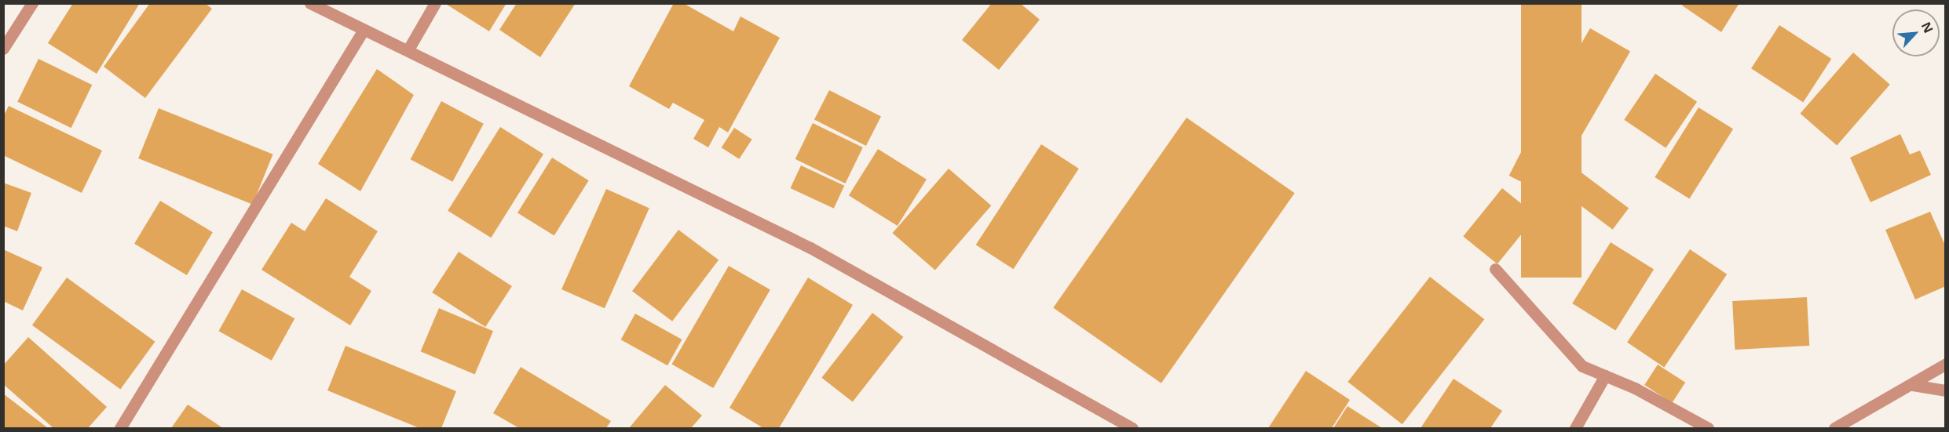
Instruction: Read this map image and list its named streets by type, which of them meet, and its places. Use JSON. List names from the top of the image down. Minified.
{"north":"top right"}
